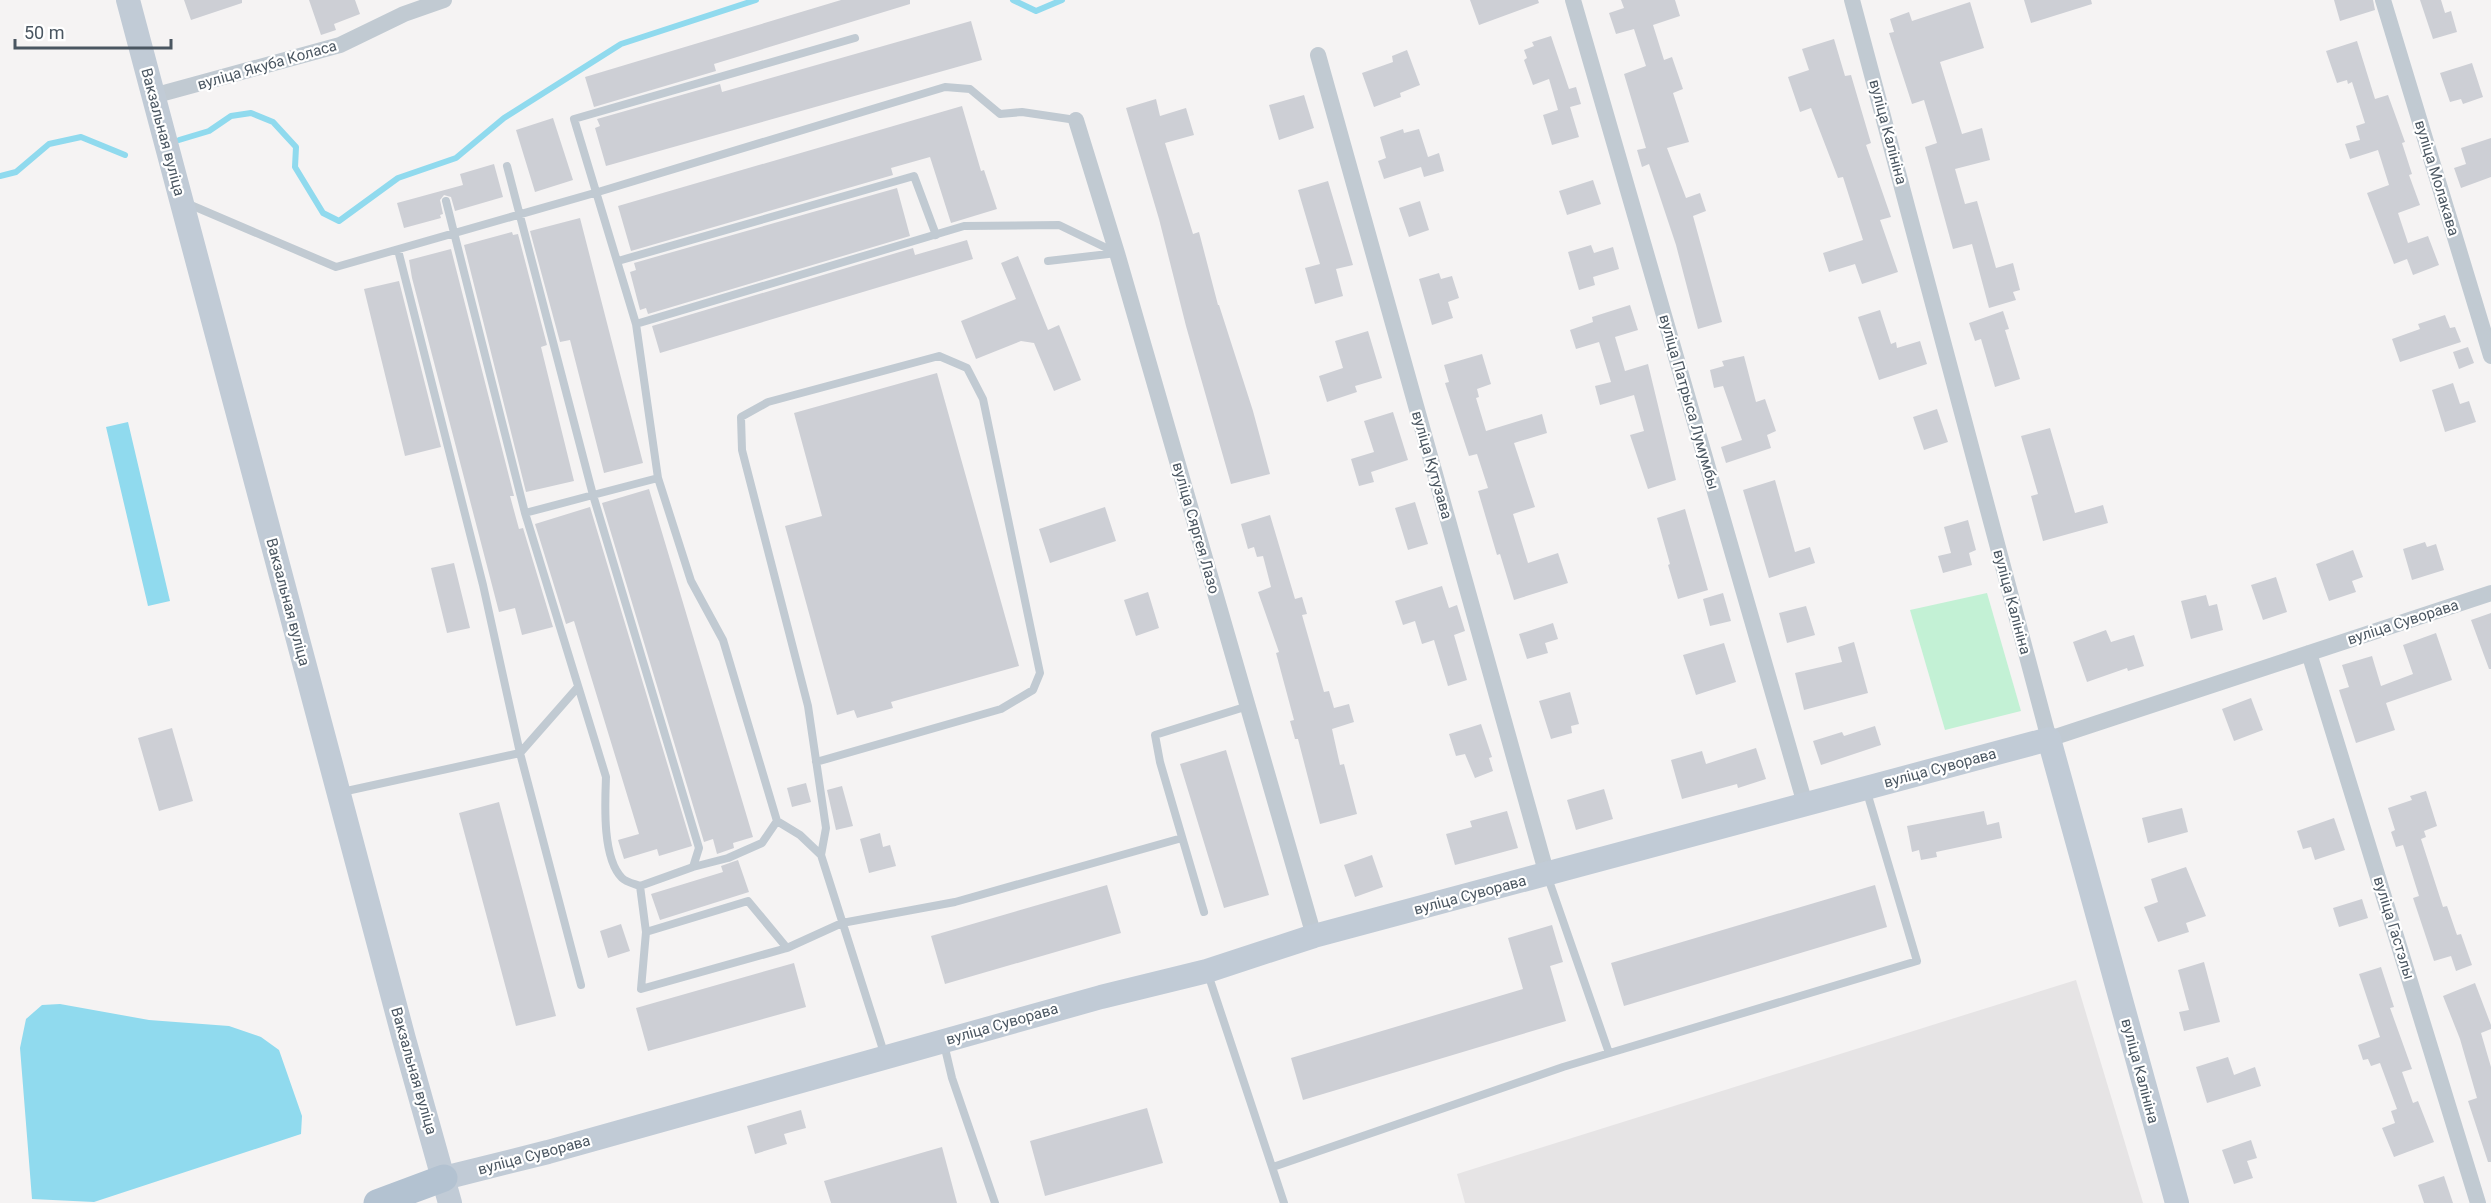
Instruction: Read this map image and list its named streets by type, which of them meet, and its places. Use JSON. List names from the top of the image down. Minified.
{"streets":{"main road":["Вакзальная вуліца","вуліца Калініна","вуліца Суворава"],"street":["вуліца Якуба Коласа","вуліца Молакава","вуліца Патрыса Лумумбы","вуліца Кутузава","вуліца Сяргея Лазо","вуліца Гастэлы"]},"crossings":[["вуліца Якуба Коласа","Вакзальная вуліца"],["Вакзальная вуліца","вуліца Суворава"],["вуліца Калініна","вуліца Суворава"],["вуліца Патрыса Лумумбы","вуліца Суворава"],["вуліца Кутузава","вуліца Суворава"],["вуліца Сяргея Лазо","вуліца Суворава"],["вуліца Суворава","вуліца Гастэлы"]],"scale_bar":"50 m"}
